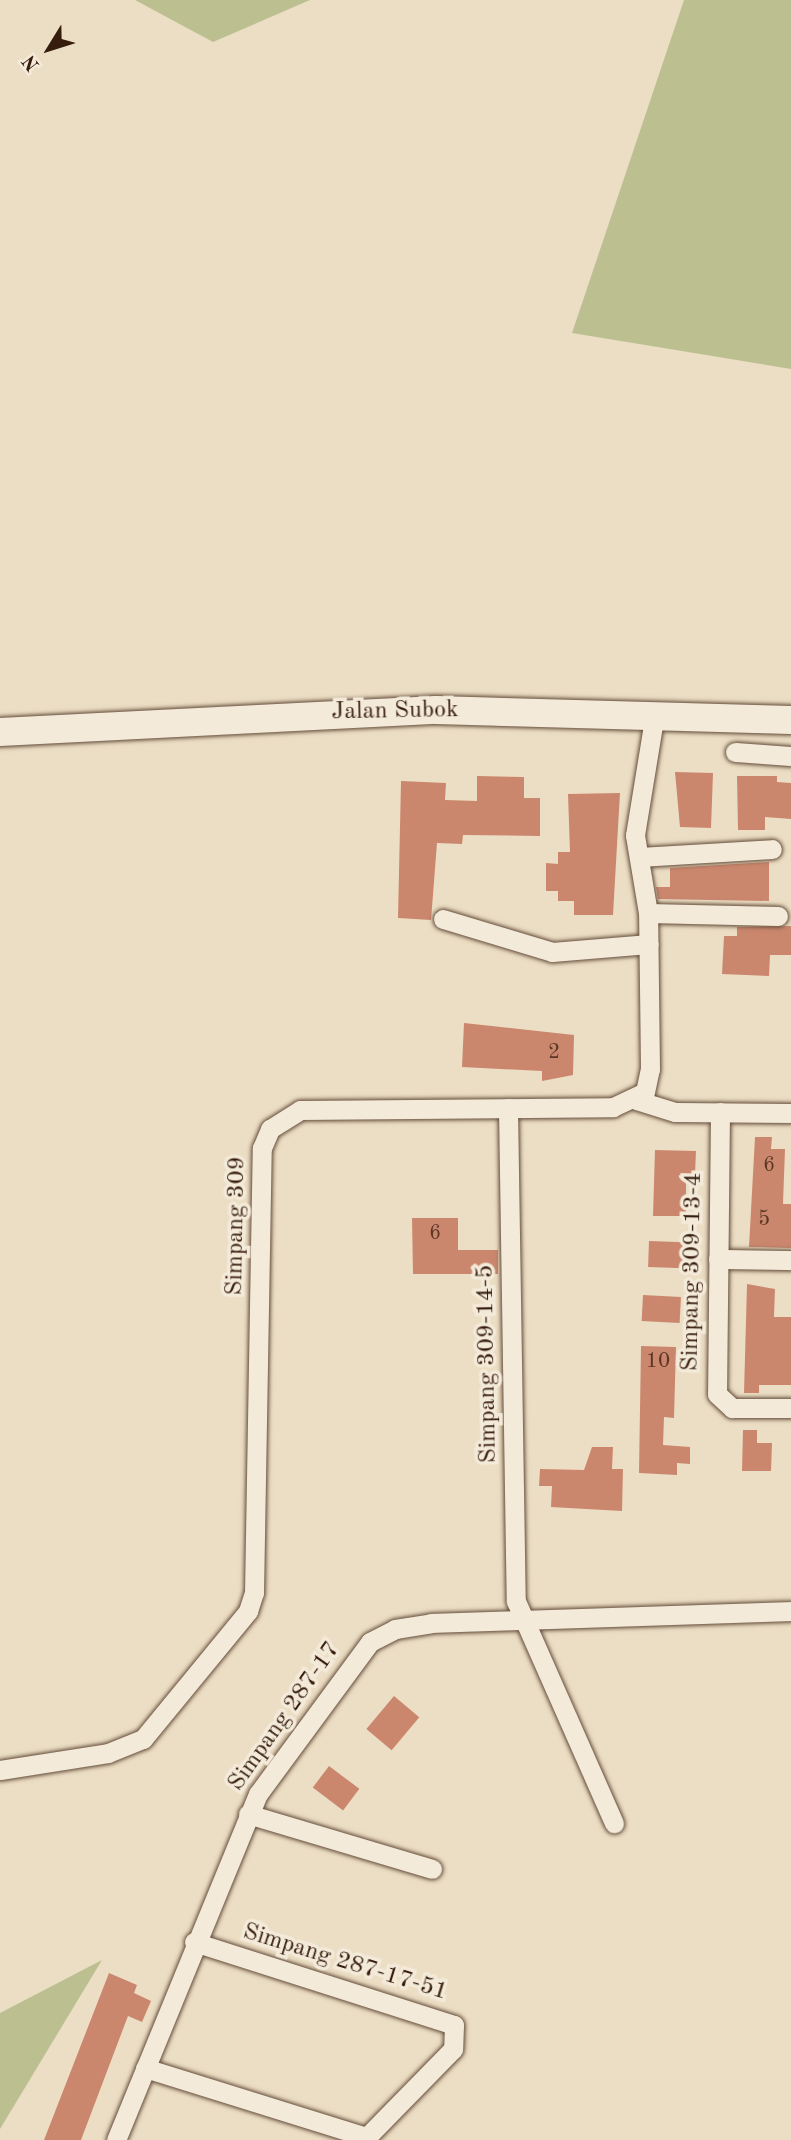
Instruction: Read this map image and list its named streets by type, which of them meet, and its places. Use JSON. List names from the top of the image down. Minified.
{"streets":{"main road":["Jalan Subok"],"street":["Simpang 309","Simpang 309-13-4","Simpang 309-14-5","Simpang 287-17","Simpang 287-17-51"]},"crossings":[["Simpang 309","Simpang 309-14-5"],["Simpang 309-14-5","Simpang 287-17"],["Simpang 287-17","Simpang 287-17-51"]],"house_numbers":["2","6","5","6","10"],"north":"bottom left"}
